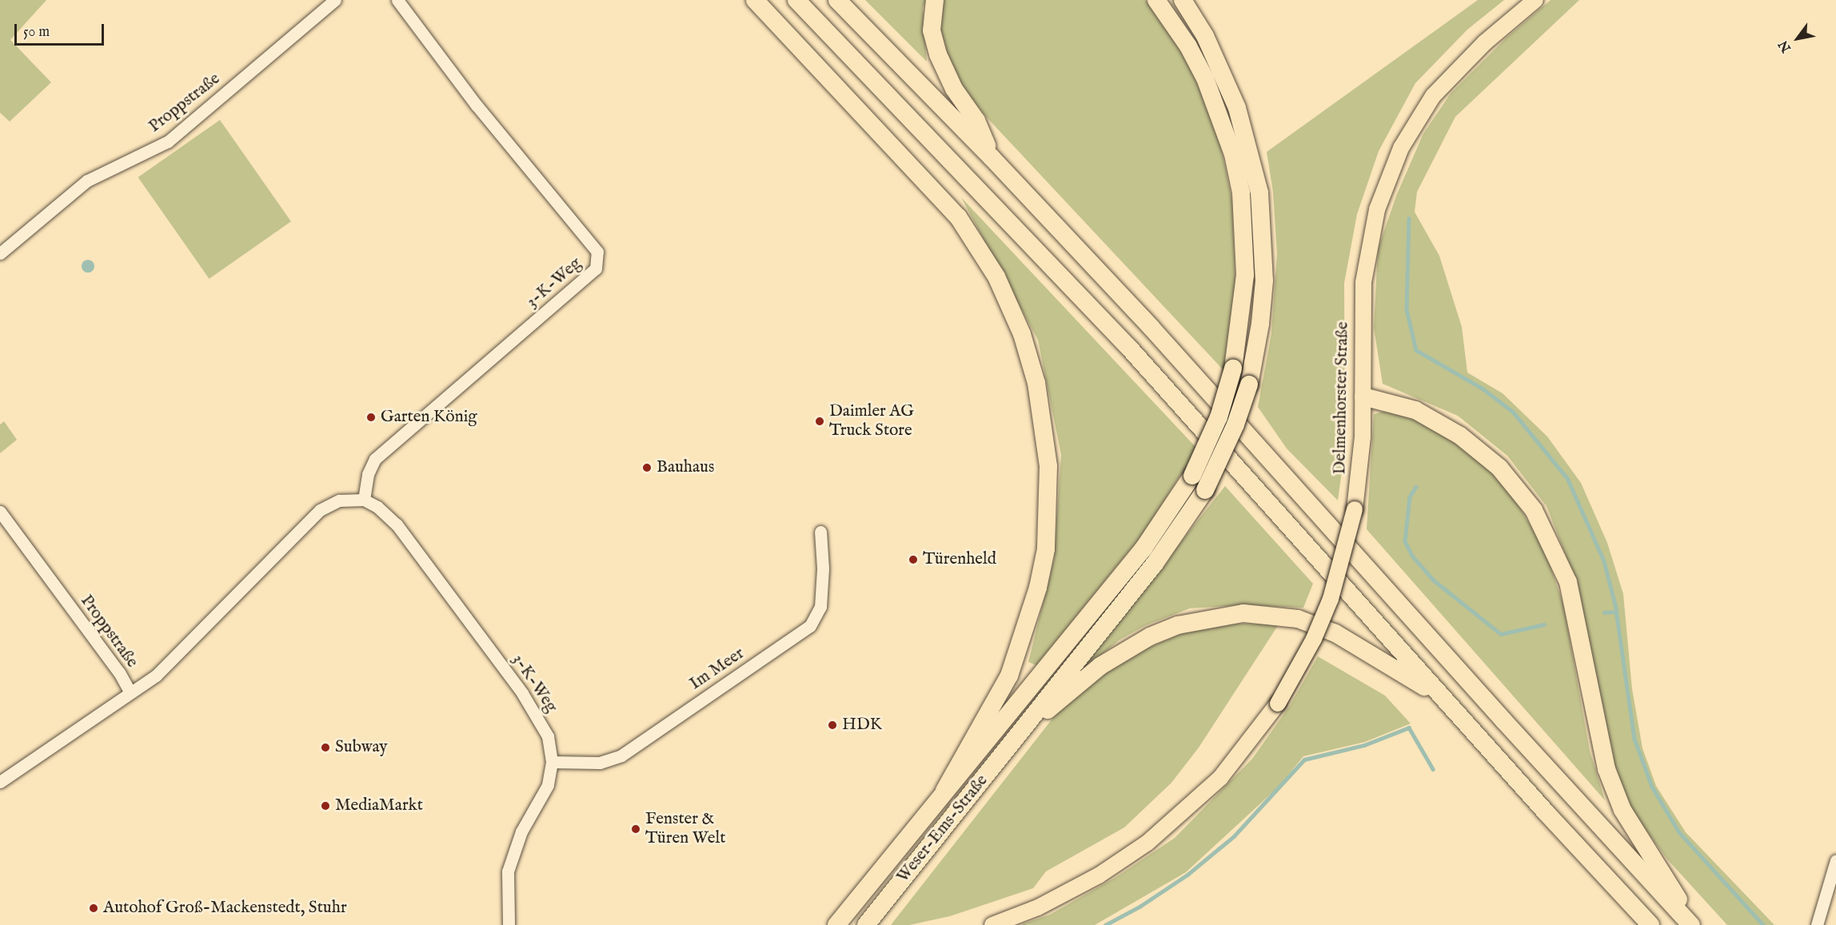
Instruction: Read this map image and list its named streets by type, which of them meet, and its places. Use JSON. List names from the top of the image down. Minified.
{"streets":{"highway":["Weser-Ems-Straße"],"main road":["Delmenhorster Straße"],"street":["Proppstraße","3-K-Weg","Im Meer"]},"crossings":[["3-K-Weg","Im Meer"]],"places":["Garten König","Daimler AG Truck Store","Bauhaus","Türenheld","HDK","Subway","MediaMarkt","Fenster & Türen Welt","Autohof Groß-Mackenstedt, Stuhr"],"scale_bar":"50 m","north":"bottom left"}
